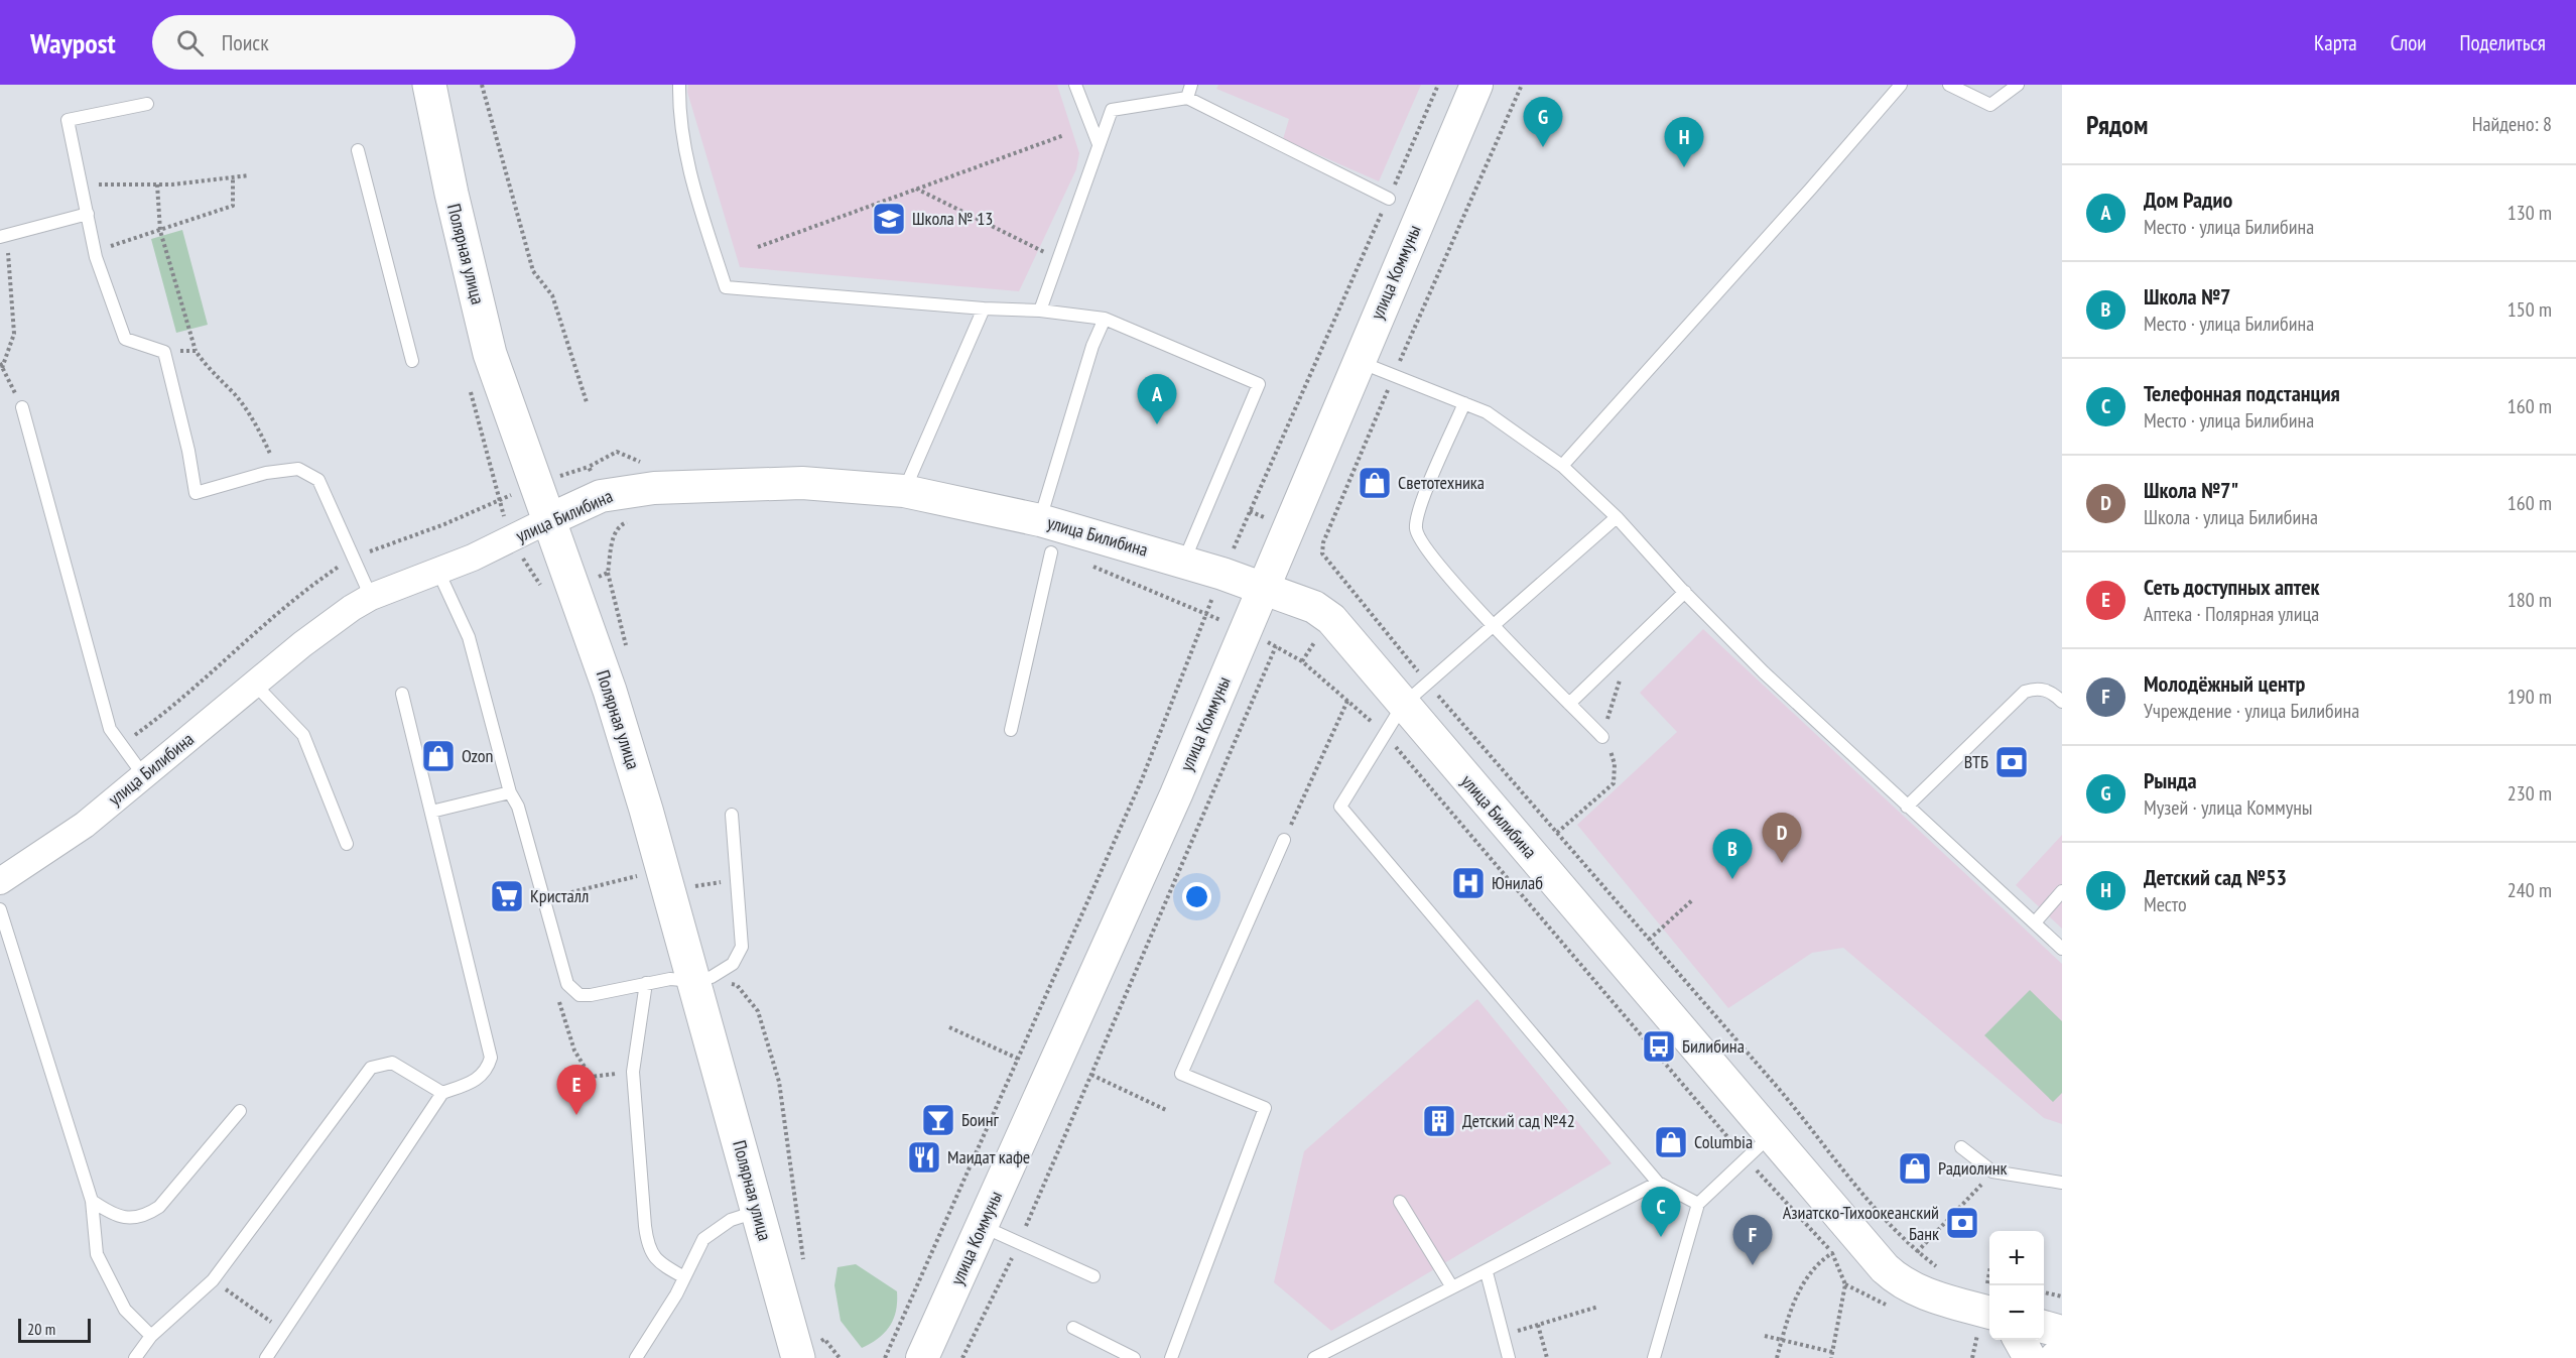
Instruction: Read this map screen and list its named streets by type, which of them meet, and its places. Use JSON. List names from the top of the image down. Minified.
{"streets":{"main road":["Полярная улица"],"street":["улица Коммуны","улица Билибина"]},"crossings":[["Полярная улица","улица Билибина"],["улица Коммуны","улица Билибина"]],"places":{"school or university":["Школа № 13"],"shop":["Светотехника","Ozon","Columbia","Радиолинк"],"bank":["ВТБ","Азиатско-Тихоокеанский Банк"],"hospital":["Юнилаб"],"supermarket":["Кристалл"],"bus stop":["Билибина"],"bar":["Боинг"],"building":["Детский сад №42"],"restaurant":["Маидат кафе"]},"scale_bar":"20 m","page":{"header":"Waypost","search":"Поиск","nav":["Карта","Слои","Поделиться"],"heading":["Рядом","Найдено: 8"],"pins":["G","H","A","D","B","E","C","F"],"list":[{"mark":"A","name":"Дом Радио","note":"Место · улица Билибина","value":"130 m"},{"mark":"B","name":"Школа №7","note":"Место · улица Билибина","value":"150 m"},{"mark":"C","name":"Телефонная подстанция","note":"Место · улица Билибина","value":"160 m"},{"mark":"D","name":"Школа №7\"","note":"Школа · улица Билибина","value":"160 m"},{"mark":"E","name":"Сеть доступных аптек","note":"Аптека · Полярная улица","value":"180 m"},{"mark":"F","name":"Молодёжный центр","note":"Учреждение · улица Билибина","value":"190 m"},{"mark":"G","name":"Рында","note":"Музей · улица Коммуны","value":"230 m"},{"mark":"H","name":"Детский сад №53","note":"Место","value":"240 m"}],"map_buttons":["+","−"],"scale":"20 m"}}
